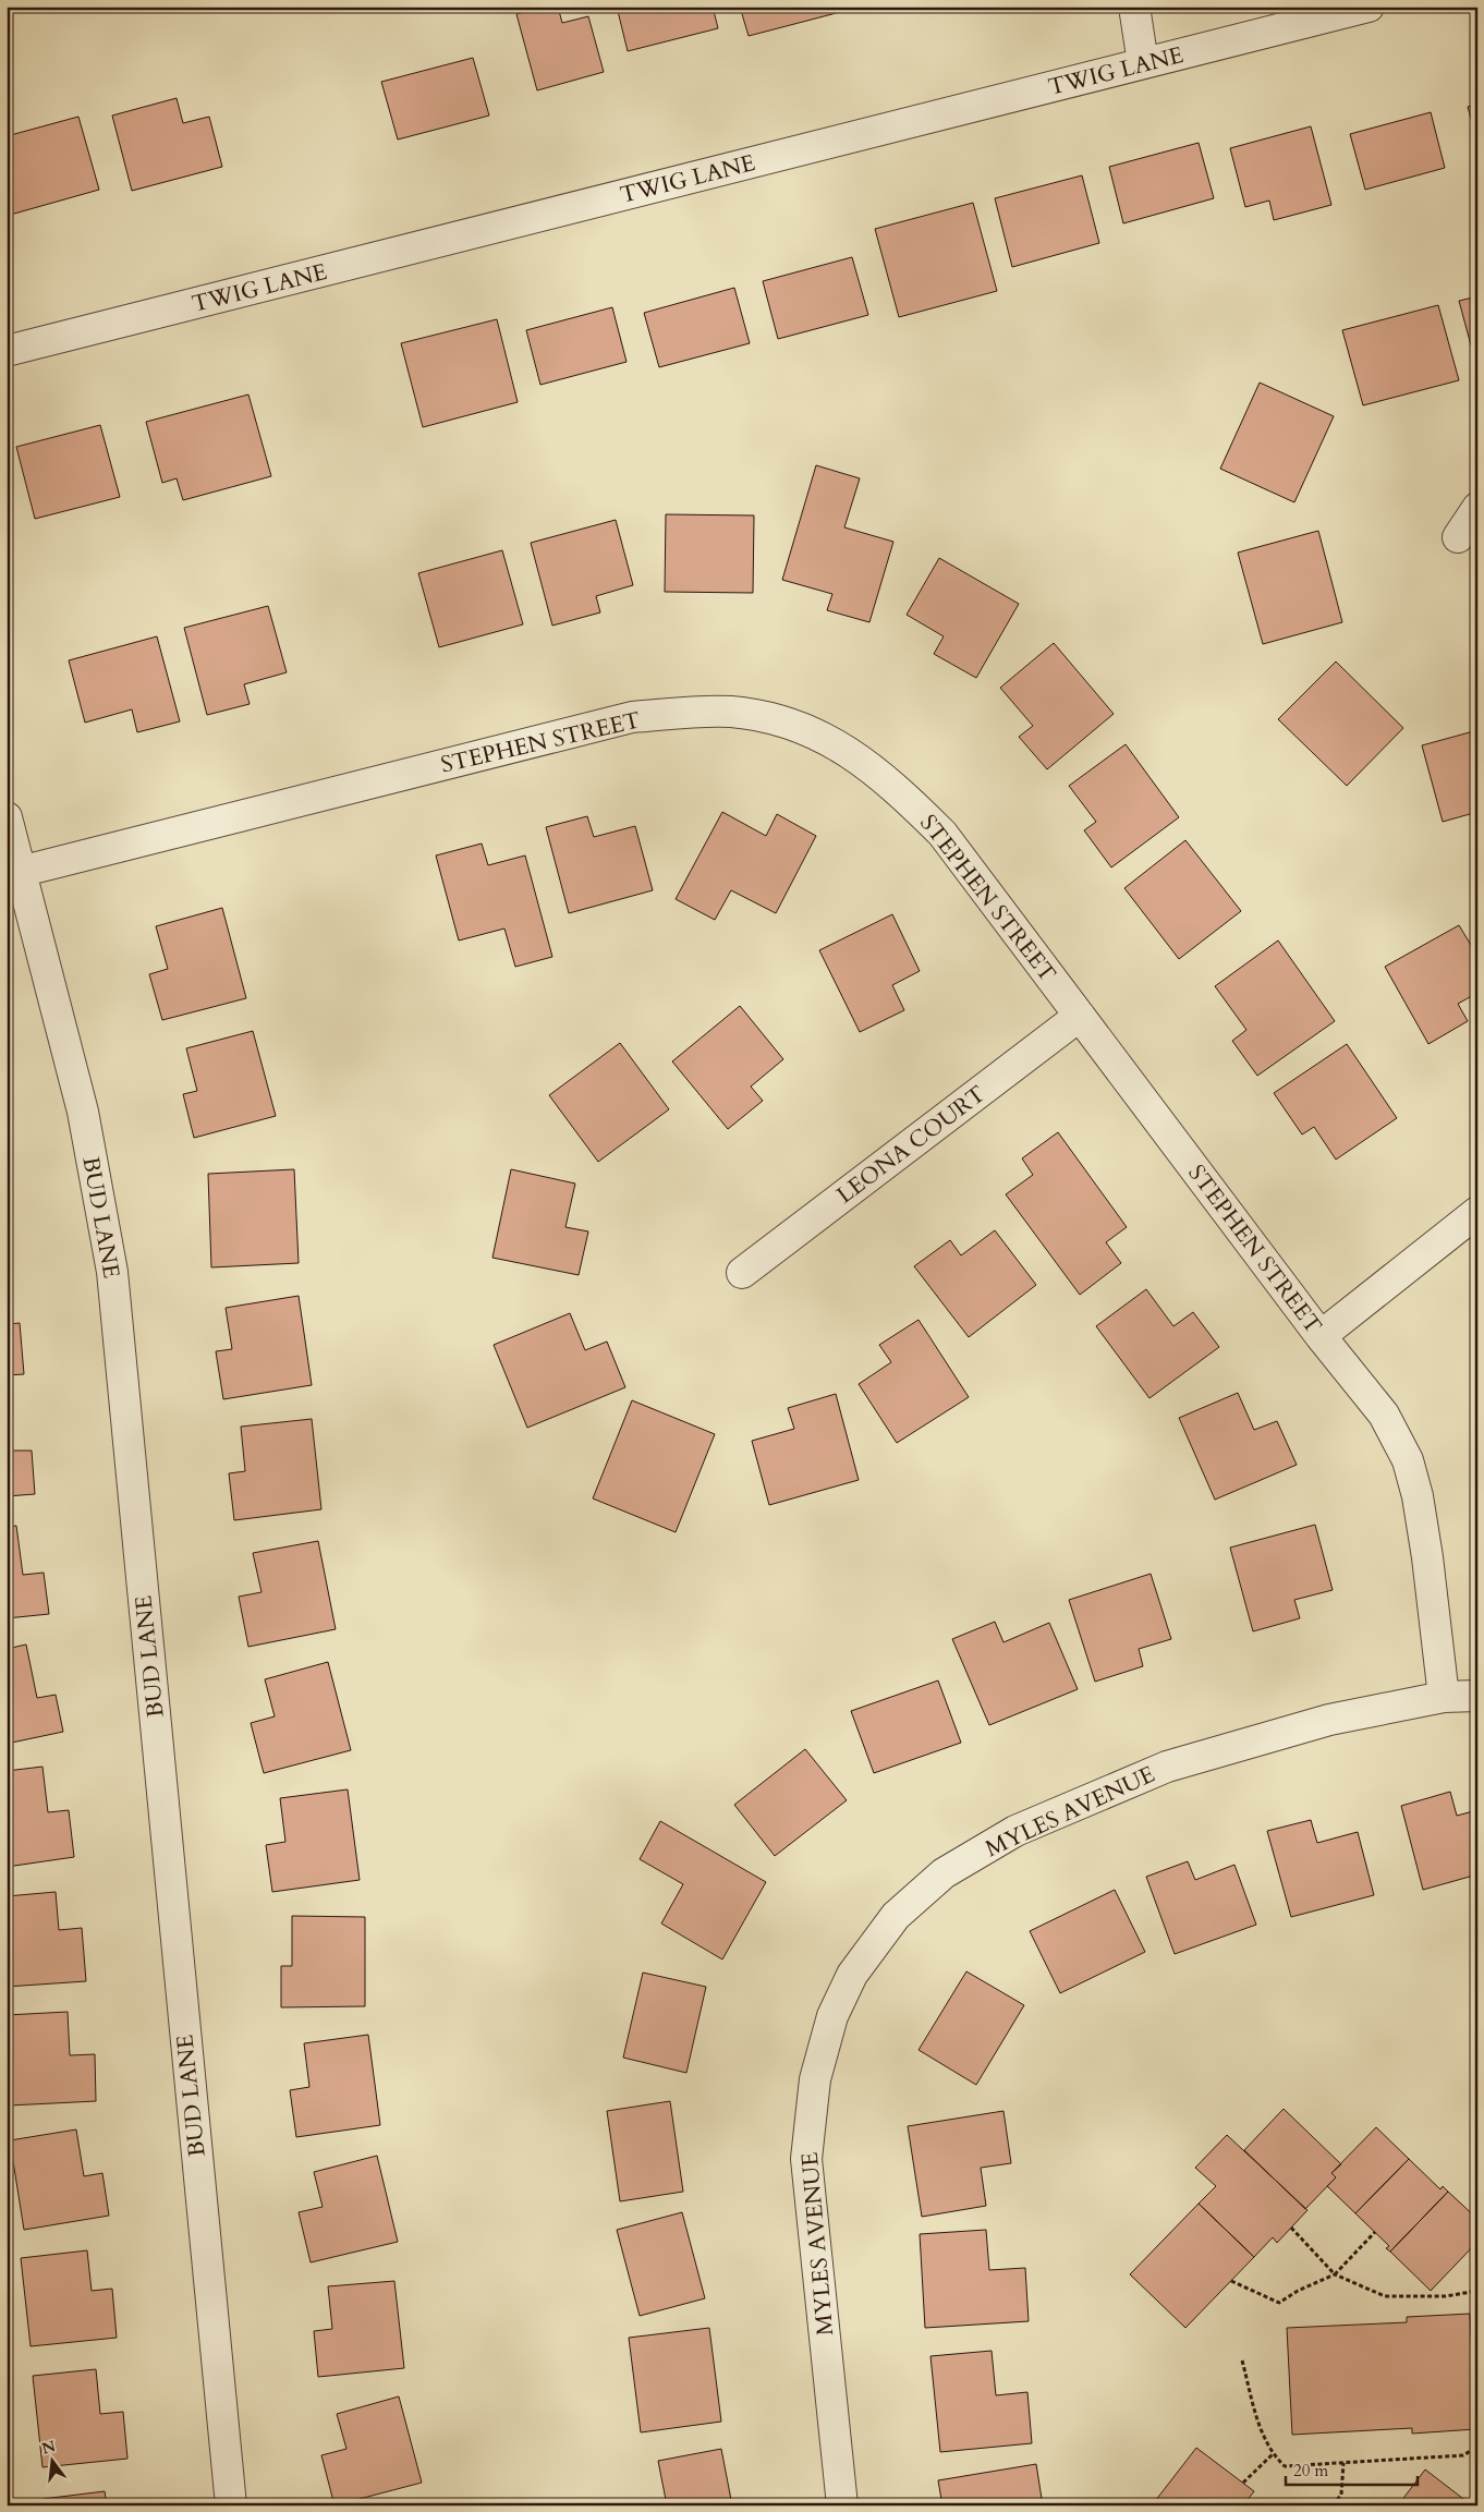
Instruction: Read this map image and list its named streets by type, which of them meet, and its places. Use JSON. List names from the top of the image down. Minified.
{"streets":{"street":["TWIG LANE","STEPHEN STREET","LEONA COURT","BUD LANE","MYLES AVENUE"]},"crossings":[["STEPHEN STREET","LEONA COURT"],["STEPHEN STREET","BUD LANE"],["STEPHEN STREET","MYLES AVENUE"]],"scale_bar":"20 m","north":"top"}
